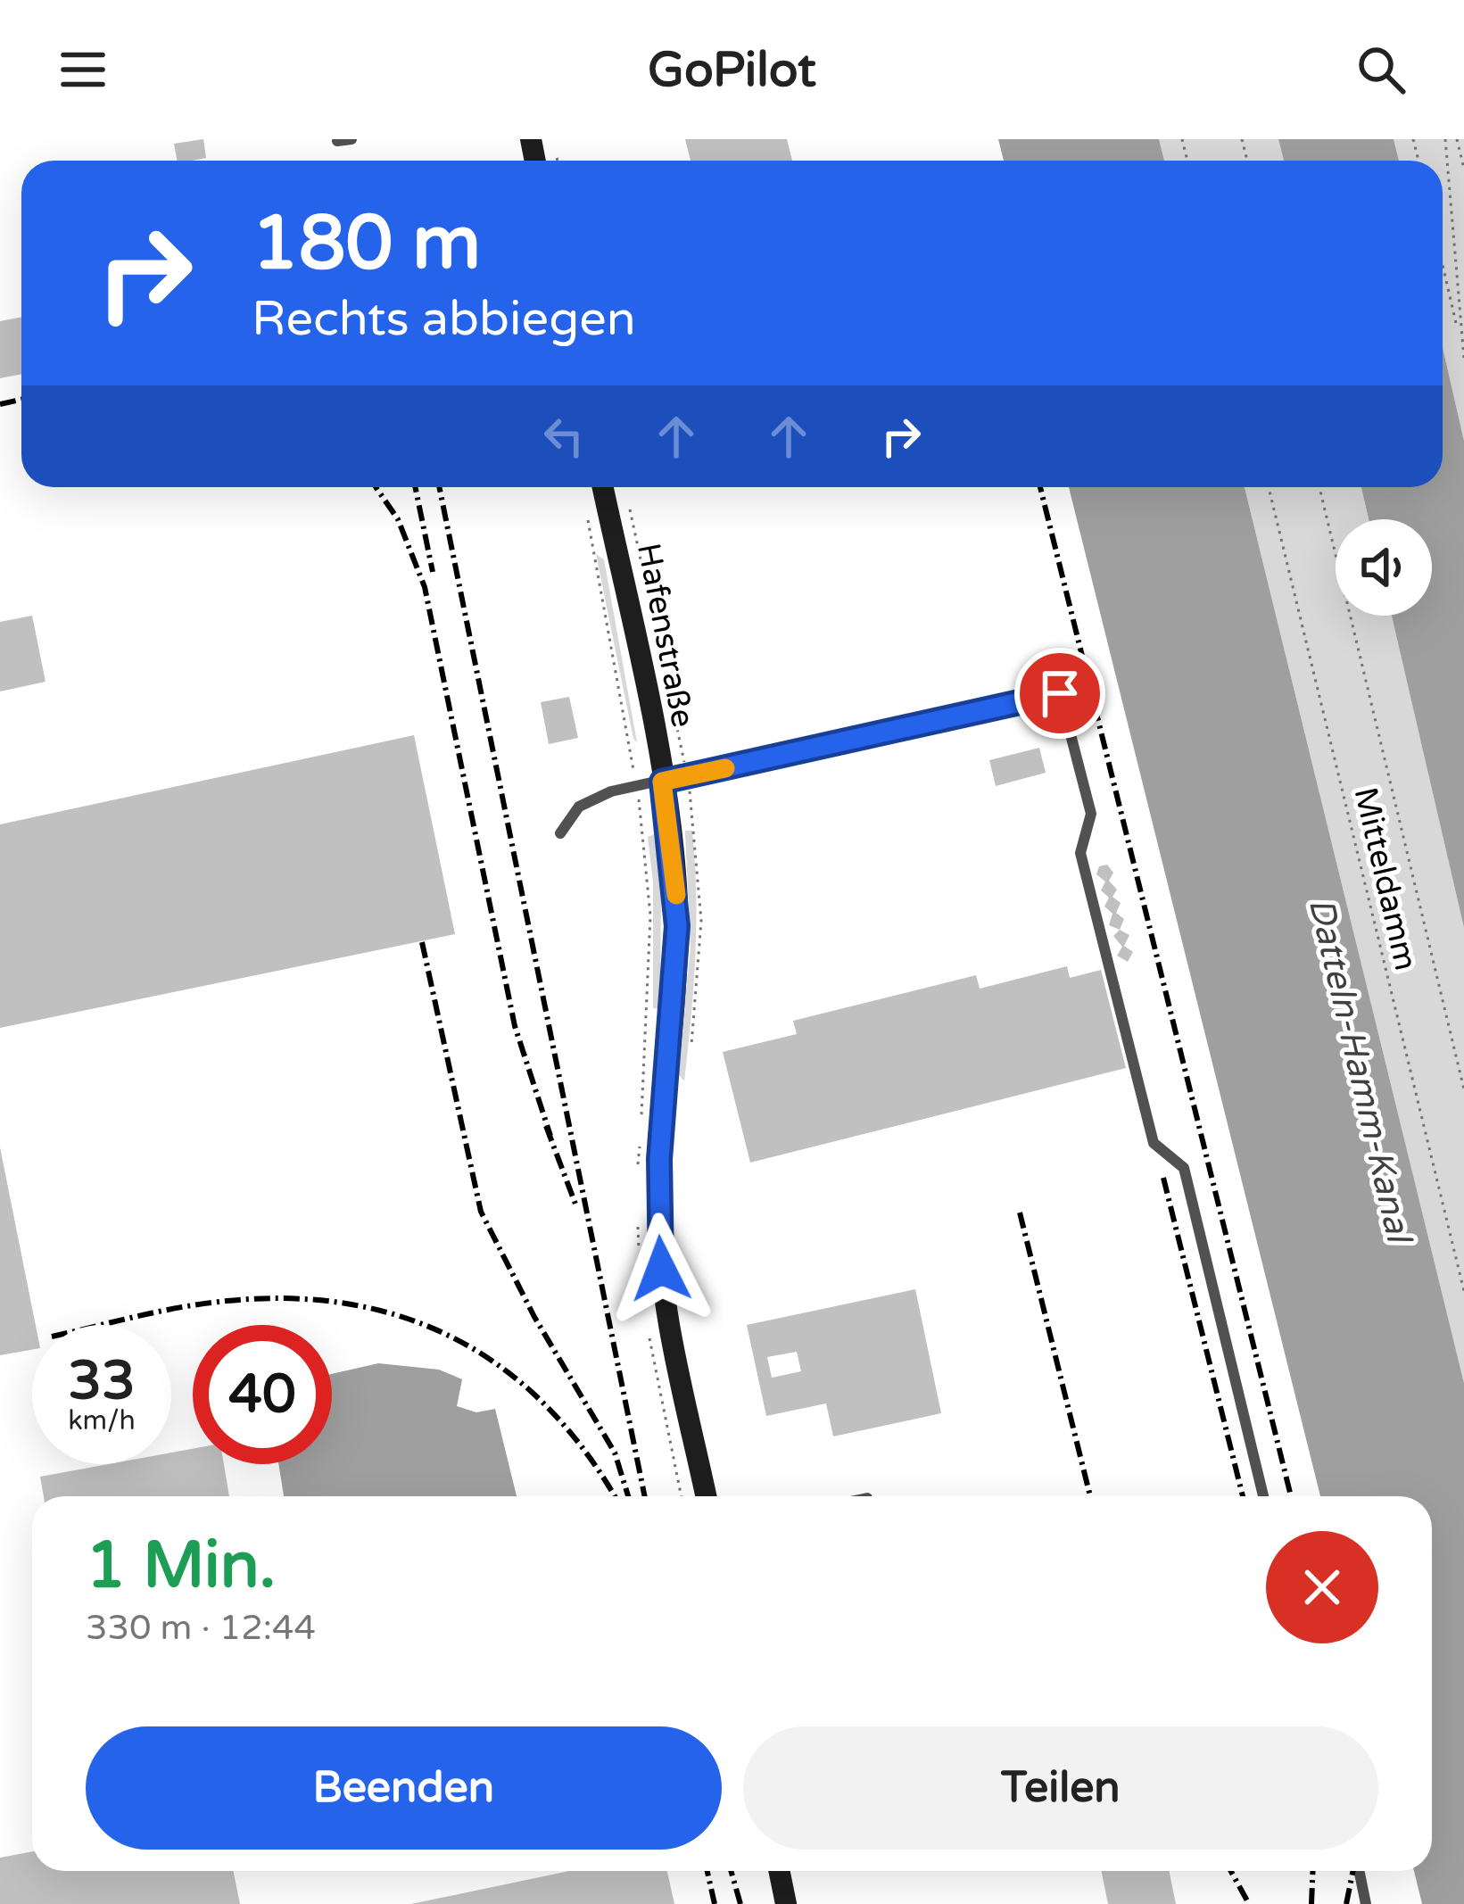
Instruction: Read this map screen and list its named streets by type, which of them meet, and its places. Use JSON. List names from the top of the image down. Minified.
{"streets":{"street":["Hafenstraße"],"path":["Mitteldamm"]},"water":["Datteln-Hamm-Kanal"],"page":{"header":"GoPilot","turn":["180 m","Rechts abbiegen"],"speed":"33 km/h","limit":"40","heading":["1 Min.","330 m · 12:44"],"buttons":["Beenden","Teilen"]}}
